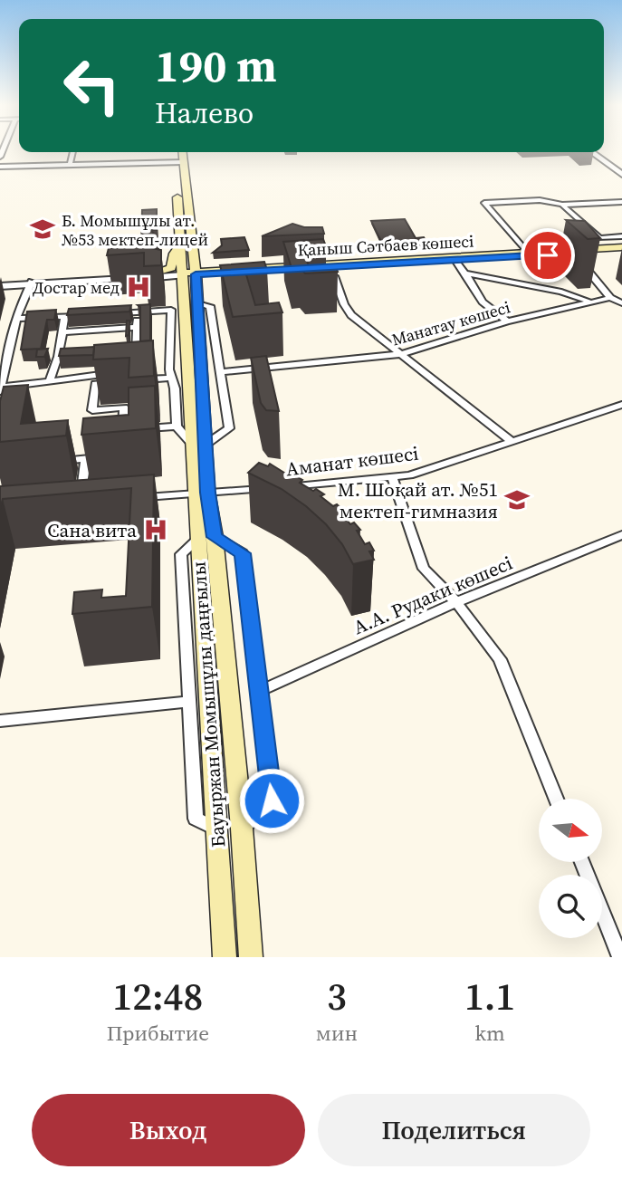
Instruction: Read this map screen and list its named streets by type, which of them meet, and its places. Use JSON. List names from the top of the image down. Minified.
{"streets":{"main road":["Қаныш Сәтбаев көшесі","Бауыржан Момышұлы даңғылы"],"street":["Манатау көшесі","Аманат көшесі","А.А. Рудаки көшесі"]},"crossings":[["Қаныш Сәтбаев көшесі","Бауыржан Момышұлы даңғылы"],["Аманат көшесі","Бауыржан Момышұлы даңғылы"]],"places":{"school or university":["Б. Момышұлы ат. №53 мектеп-лицей","М. Шоқай ат. №51 мектеп-гимназия"],"hospital":["Достар мед","Сана вита"]},"north":"right","page":{"turn":["190 m","Налево"],"eta":["12:48","Прибытие","3","мин","1.1","km"],"buttons":["Выход","Поделиться"]}}
